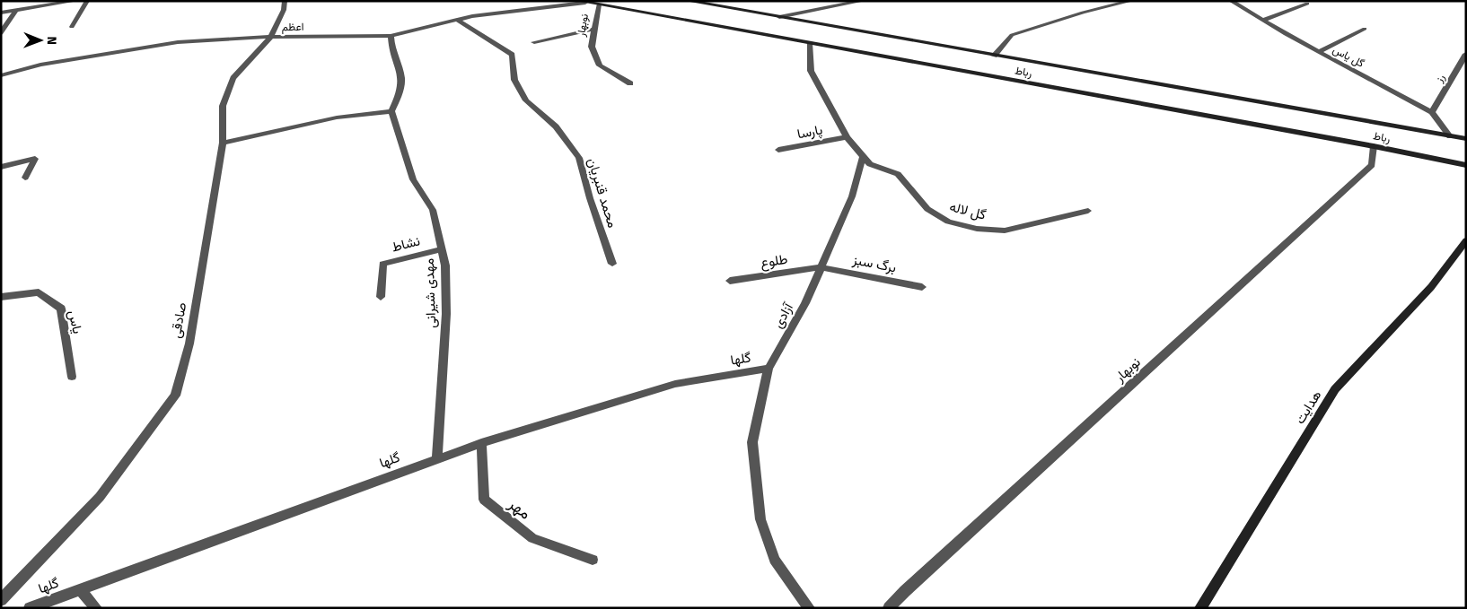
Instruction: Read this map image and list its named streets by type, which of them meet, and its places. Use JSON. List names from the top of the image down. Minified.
{"streets":{"main road":["رباط","هدایت"],"street":["نوبهار","اعظم","گل یاس","رز","پارسا","محمد قنبریان","گل لاله","نشاط","طلوع","برگ سبز","مهدی شیرانی","آزادی","صادقی","یاس","گلها","مهر"]},"crossings":[["نوبهار","رباط"],["اعظم","رباط"],["اعظم","محمد قنبریان"],["اعظم","صادقی"],["گل یاس","رباط"],["گل یاس","رز"],["گل لاله","آزادی"],["نشاط","مهدی شیرانی"],["طلوع","برگ سبز"],["طلوع","آزادی"],["برگ سبز","آزادی"],["مهدی شیرانی","گلها"],["آزادی","گلها"],["گلها","مهر"]],"north":"right"}
